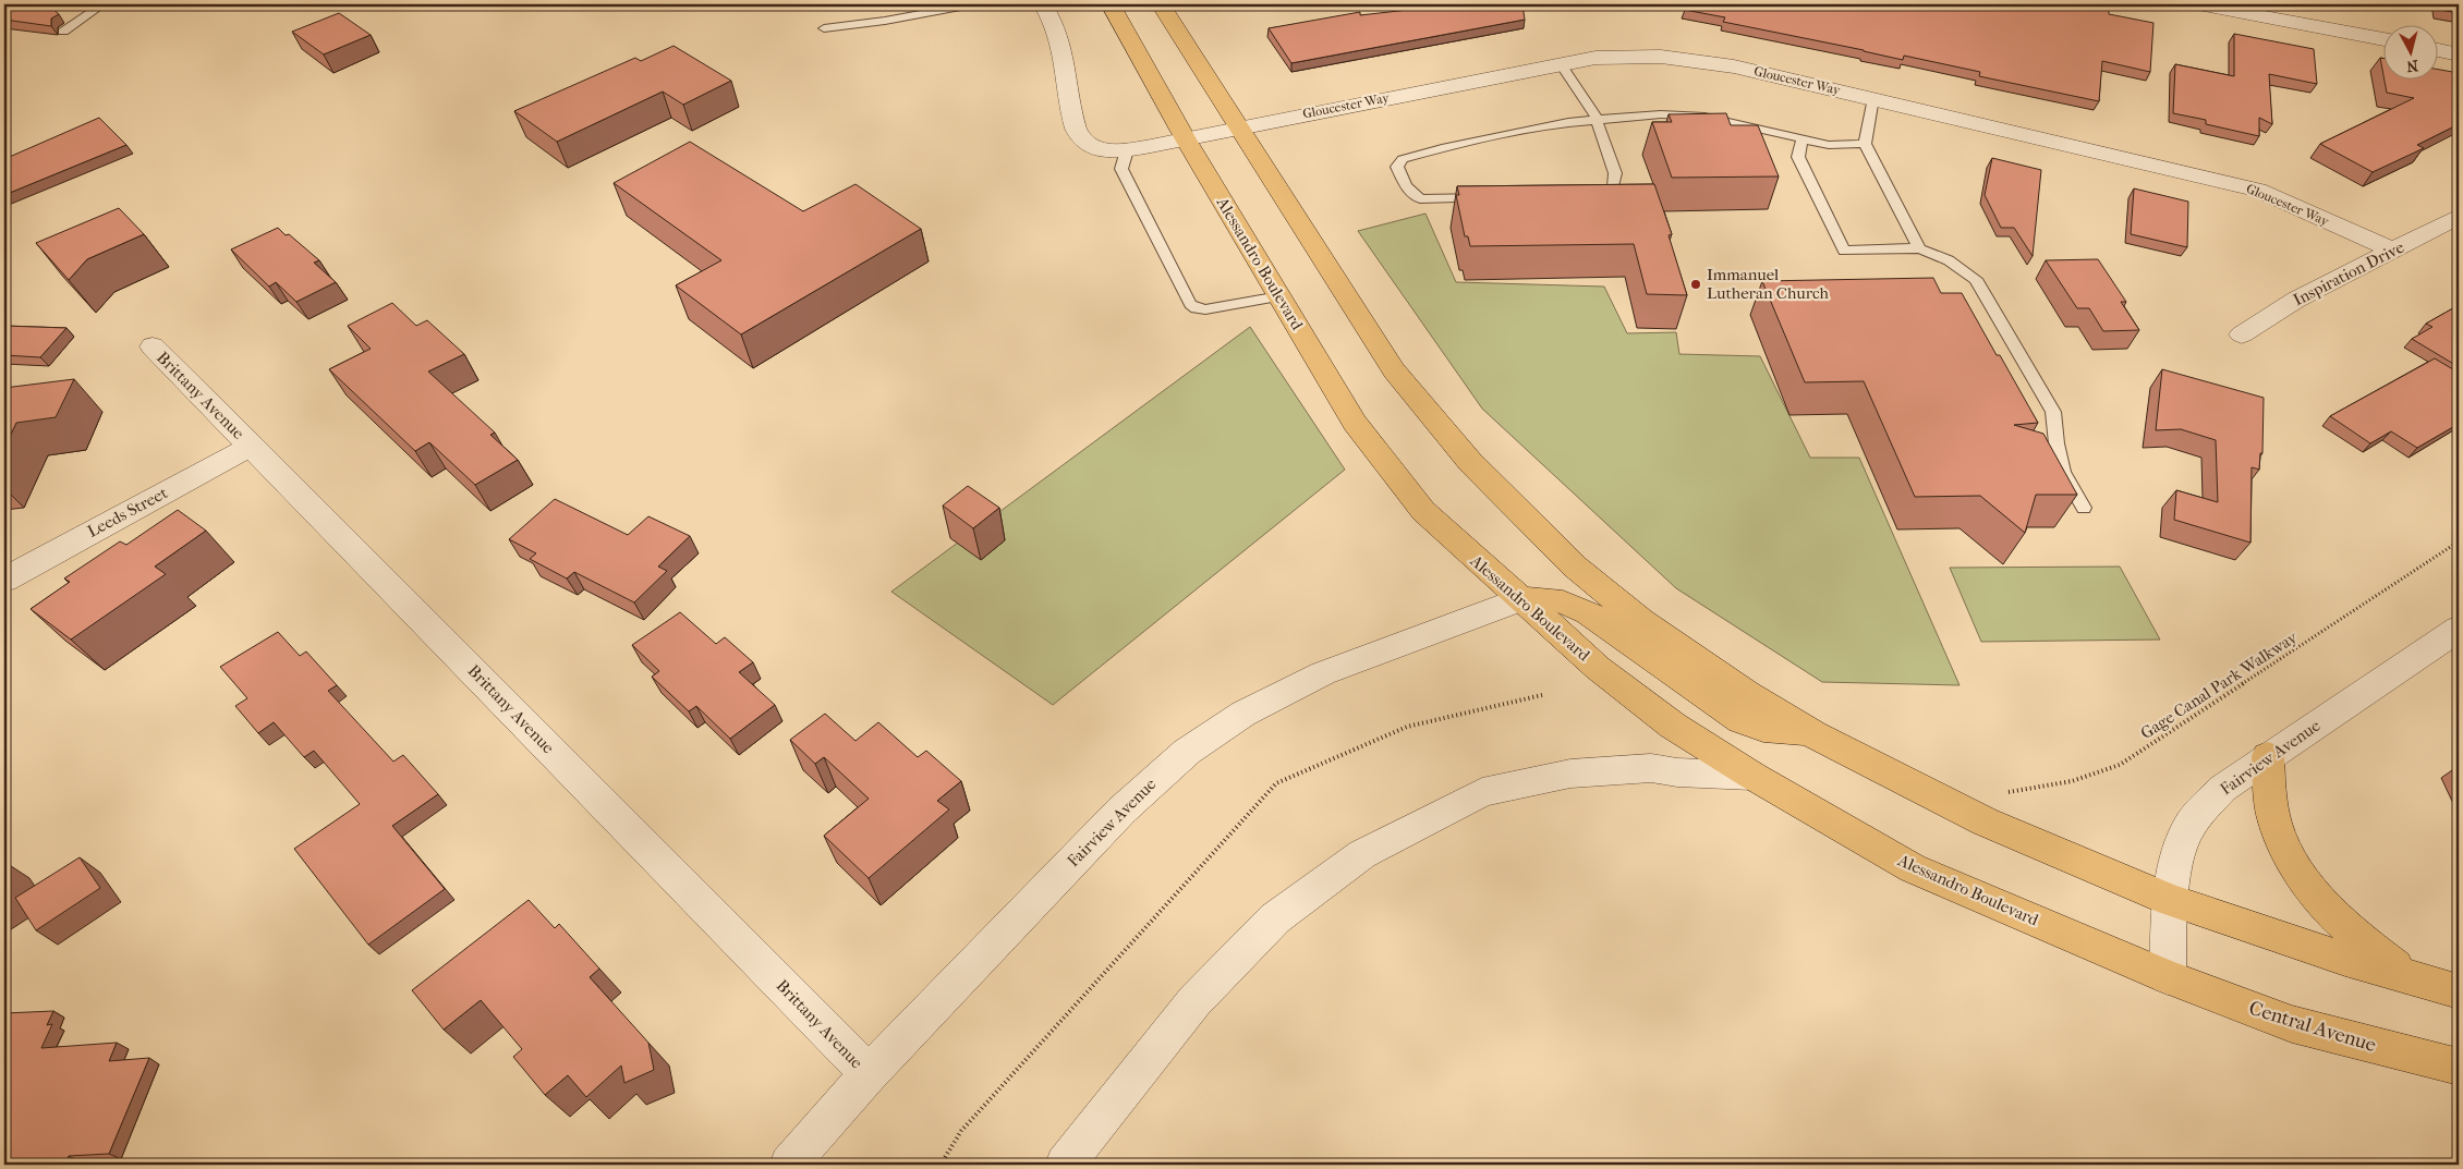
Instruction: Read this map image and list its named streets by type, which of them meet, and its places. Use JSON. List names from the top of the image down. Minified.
{"streets":{"main road":["Alessandro Boulevard","Central Avenue"],"street":["Gloucester Way","Inspiration Drive","Brittany Avenue","Leeds Street","Fairview Avenue"],"path":["Gage Canal Park Walkway"]},"crossings":[["Gloucester Way","Alessandro Boulevard"],["Gloucester Way","Inspiration Drive"],["Alessandro Boulevard","Fairview Avenue"],["Alessandro Boulevard","Central Avenue"],["Brittany Avenue","Leeds Street"],["Brittany Avenue","Fairview Avenue"],["Fairview Avenue","Central Avenue"]],"places":["Immanuel Lutheran Church"],"north":"bottom"}
